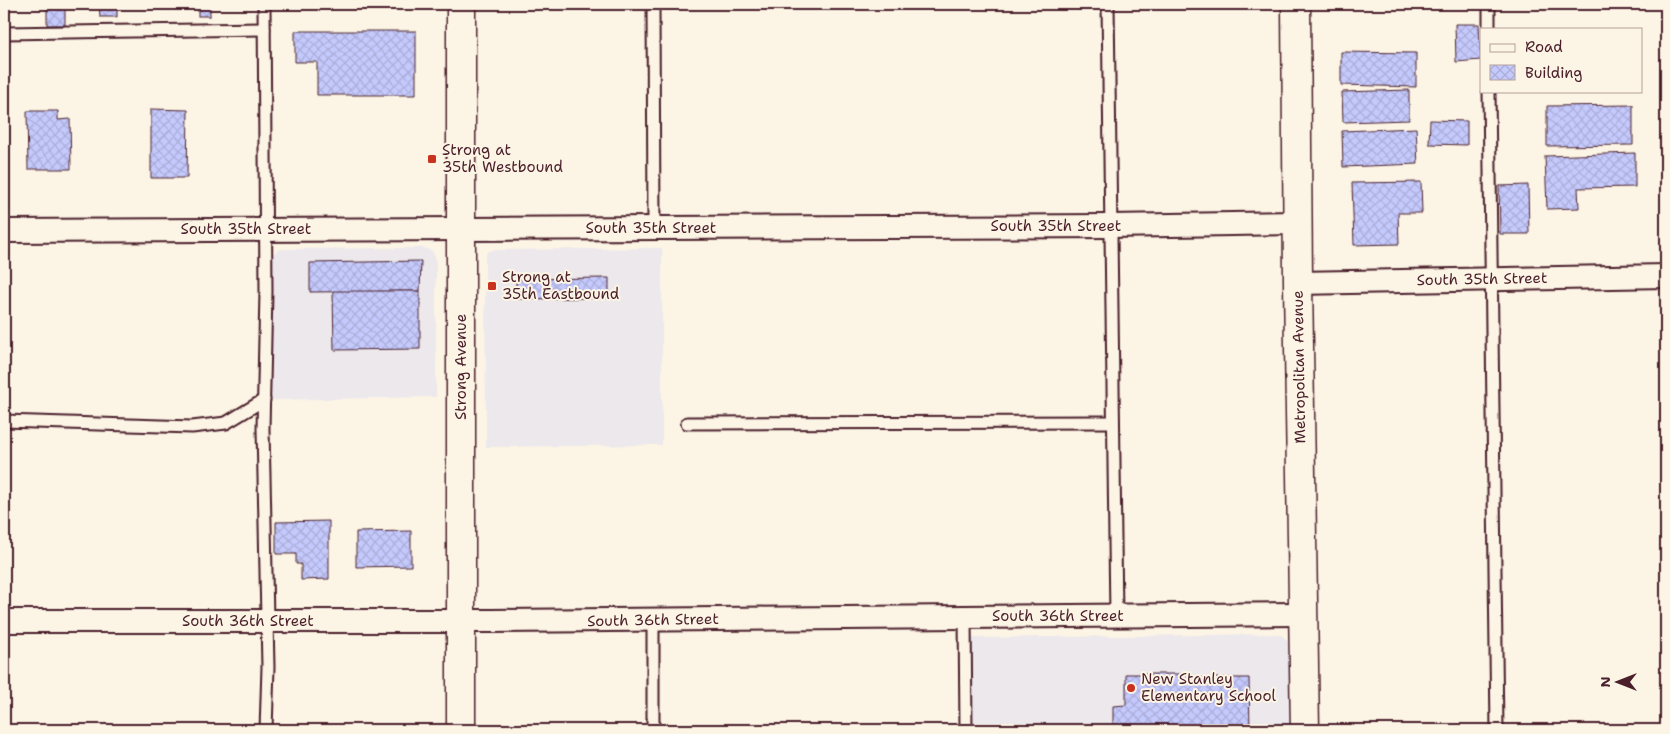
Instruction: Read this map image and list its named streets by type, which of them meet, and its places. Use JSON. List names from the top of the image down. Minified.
{"streets":{"main road":["Strong Avenue","Metropolitan Avenue"],"street":["South 35th Street","South 36th Street"]},"crossings":[["South 35th Street","Strong Avenue"],["South 35th Street","Metropolitan Avenue"],["Strong Avenue","South 36th Street"],["Metropolitan Avenue","South 36th Street"]],"places":{"transit":["Strong at 35th Westbound","Strong at 35th Eastbound"],"other":["New Stanley Elementary School"]},"legend":["Road","Building"],"north":"left"}
